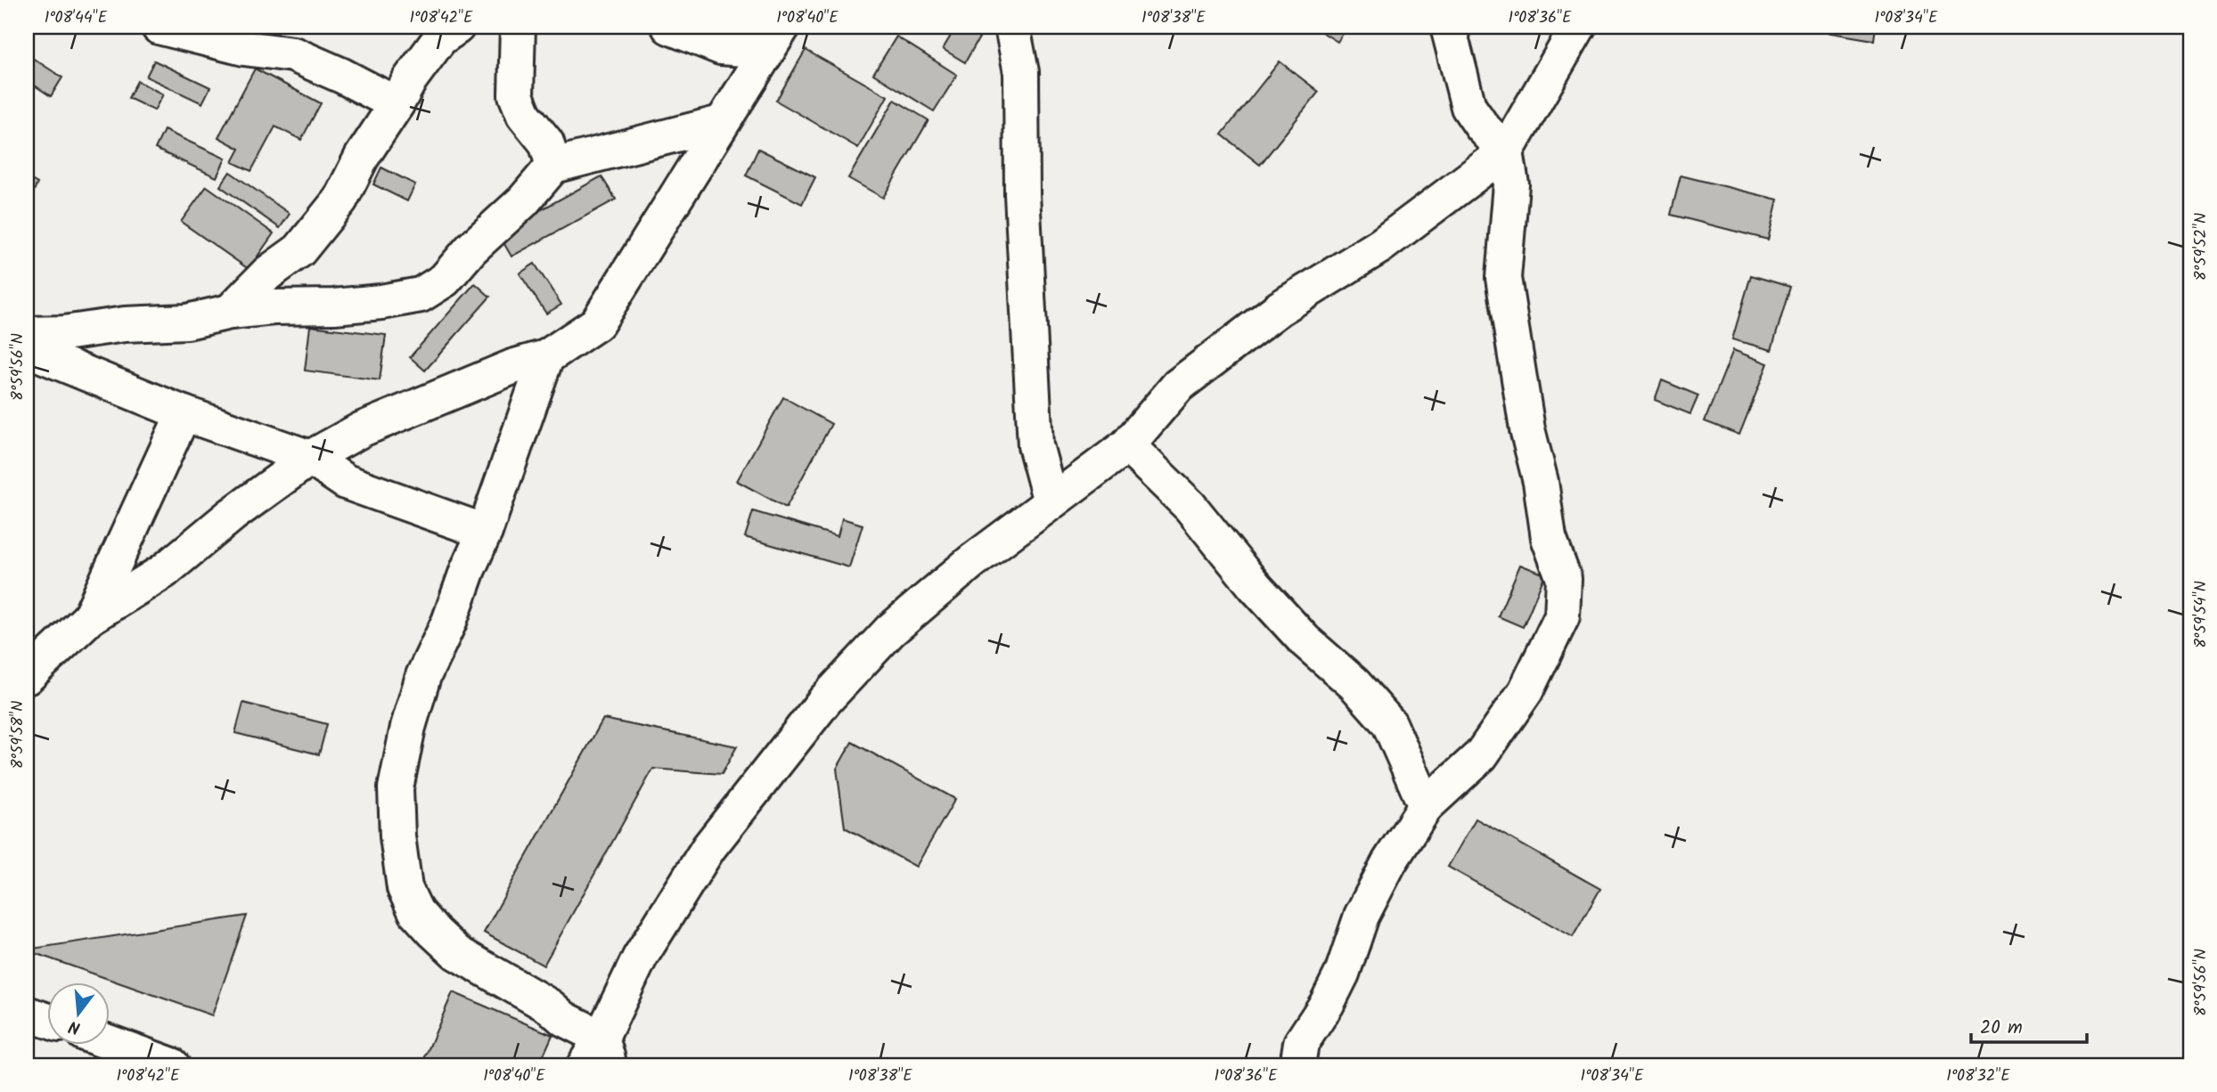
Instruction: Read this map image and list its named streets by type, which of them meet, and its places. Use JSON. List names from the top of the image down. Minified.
{"scale_bar":"20 m","north":"bottom","coordinates":["1°08'44\"E","1°08'42\"E","1°08'40\"E","1°08'38\"E","1°08'36\"E","1°08'34\"E","8°59'52\"N","8°59'56\"N","8°59'54\"N","8°59'58\"N","1°08'32\"E"]}
